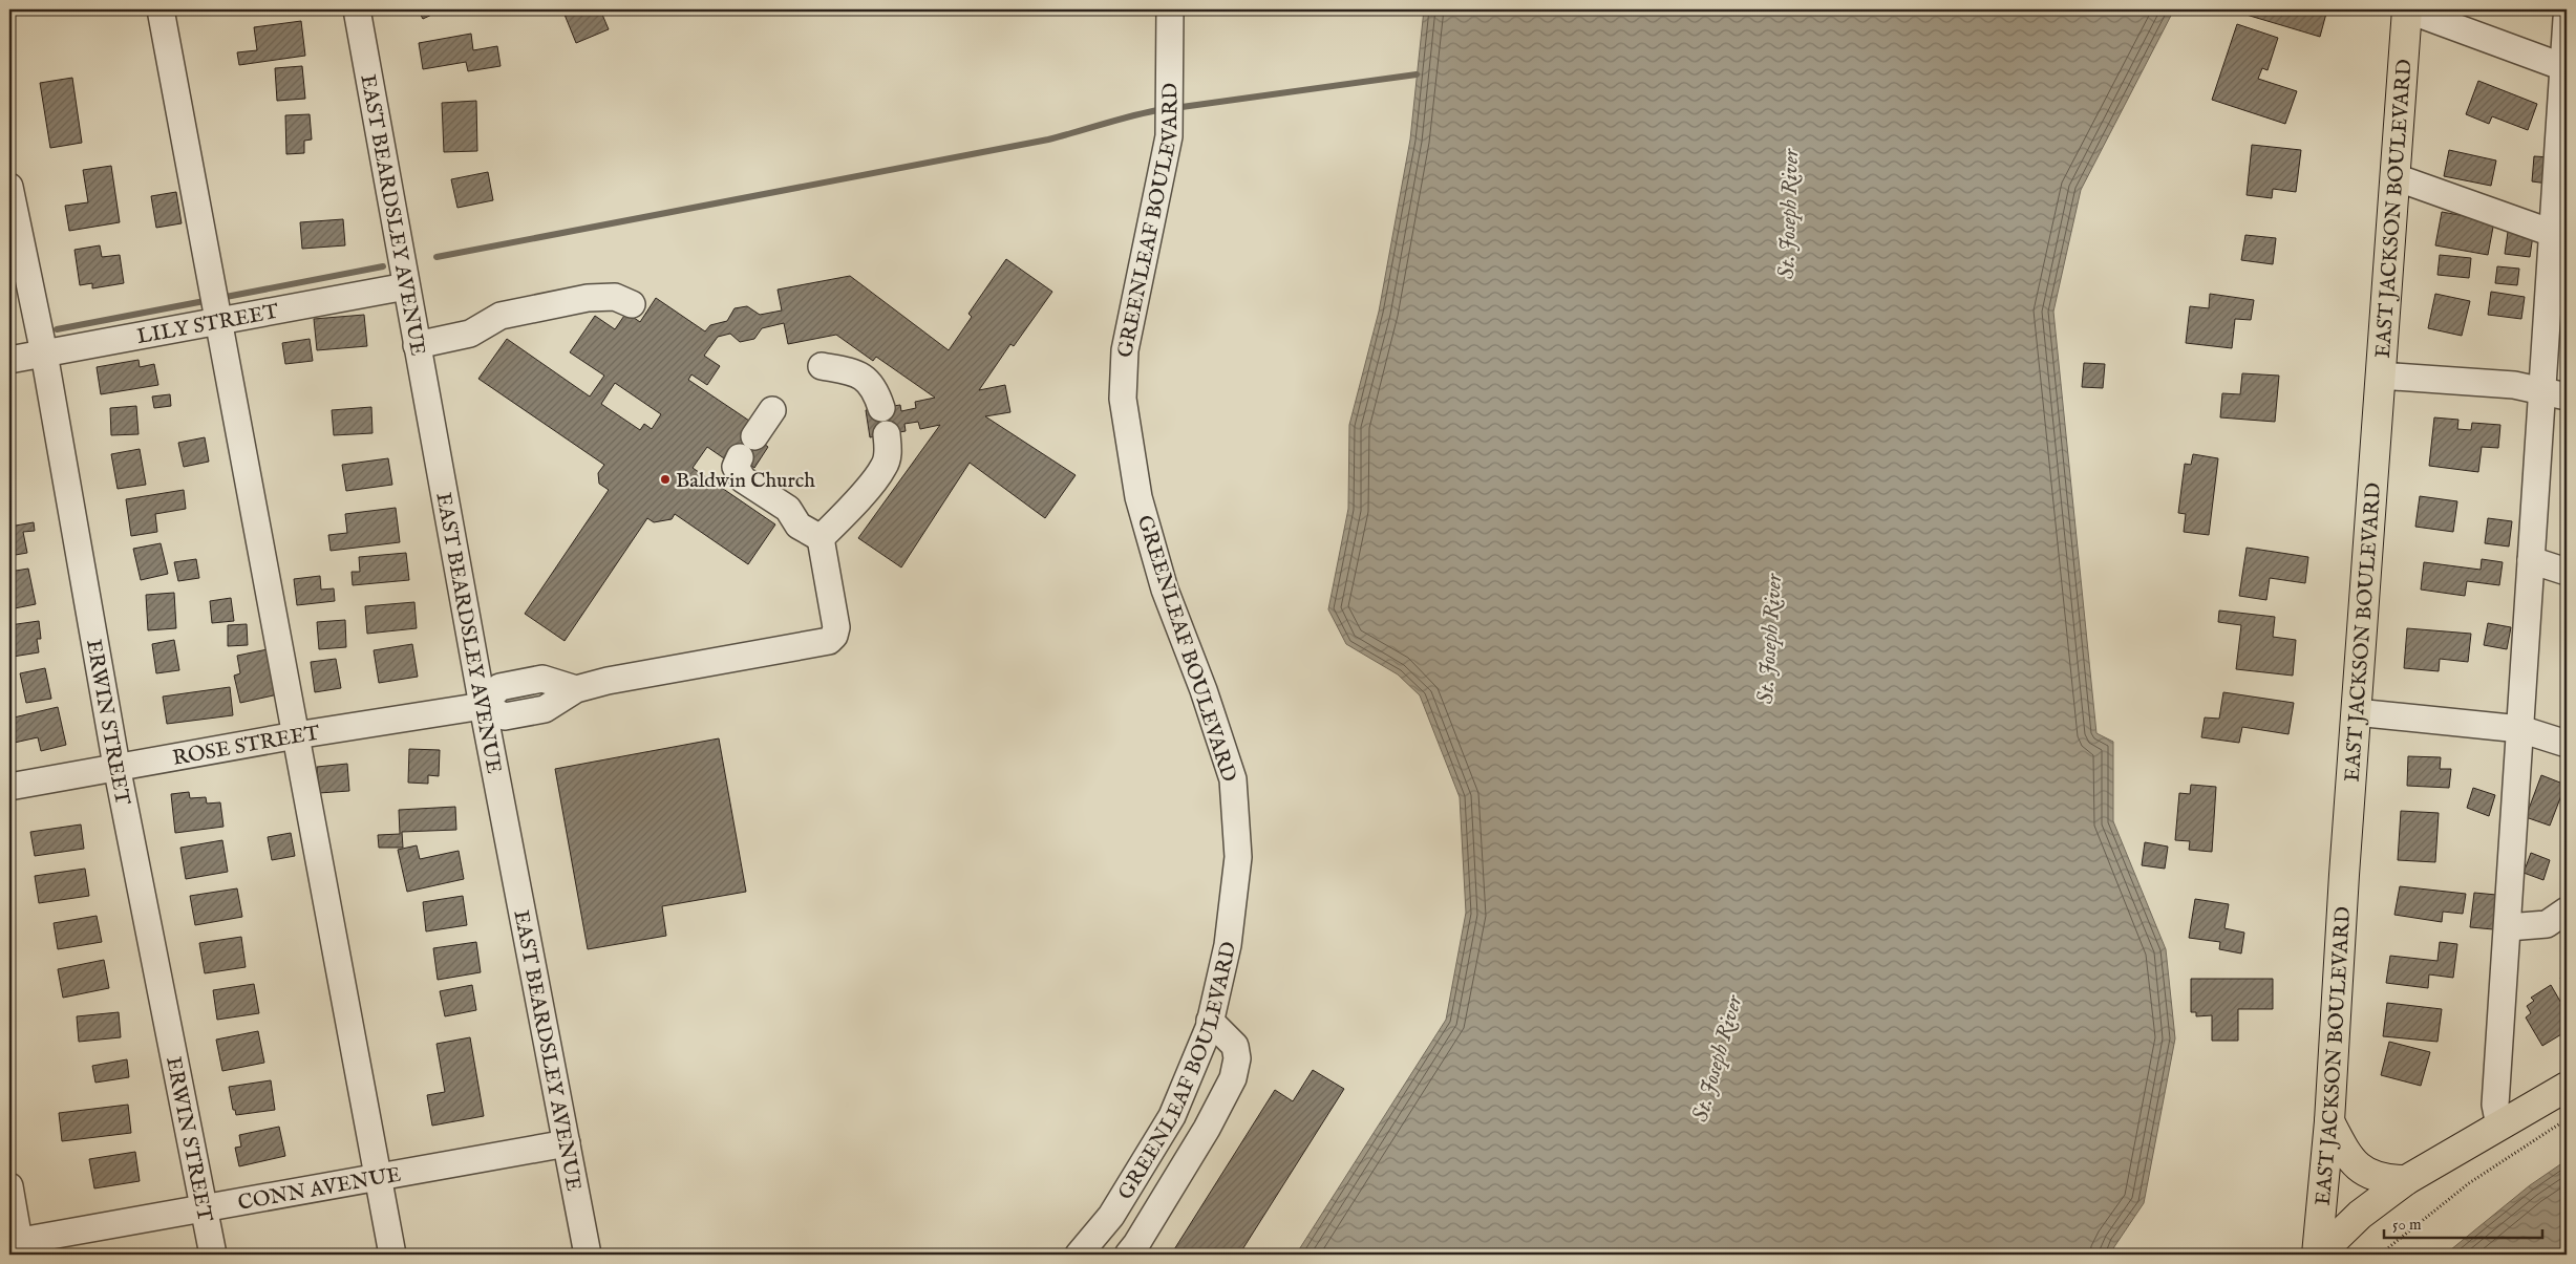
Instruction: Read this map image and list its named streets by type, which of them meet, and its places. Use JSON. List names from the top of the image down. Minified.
{"streets":{"main road":["EAST JACKSON BOULEVARD"],"street":["EAST BEARDSLEY AVENUE","GREENLEAF BOULEVARD","LILY STREET","ERWIN STREET","ROSE STREET","CONN AVENUE"]},"crossings":[["EAST BEARDSLEY AVENUE","LILY STREET"],["EAST BEARDSLEY AVENUE","ROSE STREET"],["EAST BEARDSLEY AVENUE","CONN AVENUE"],["LILY STREET","ERWIN STREET"],["ERWIN STREET","ROSE STREET"],["ERWIN STREET","CONN AVENUE"]],"water":["St. Joseph River"],"places":["Baldwin Church"],"scale_bar":"50 m"}
